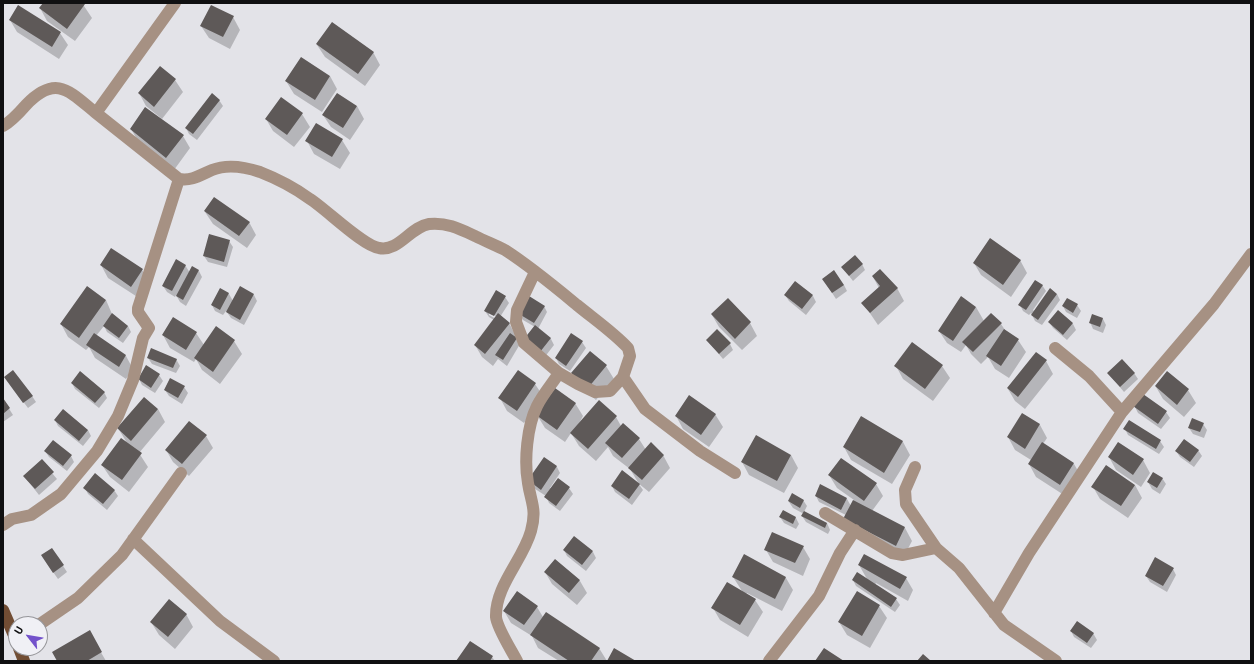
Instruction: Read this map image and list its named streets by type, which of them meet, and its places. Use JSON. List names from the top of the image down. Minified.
{"north":"top left"}
